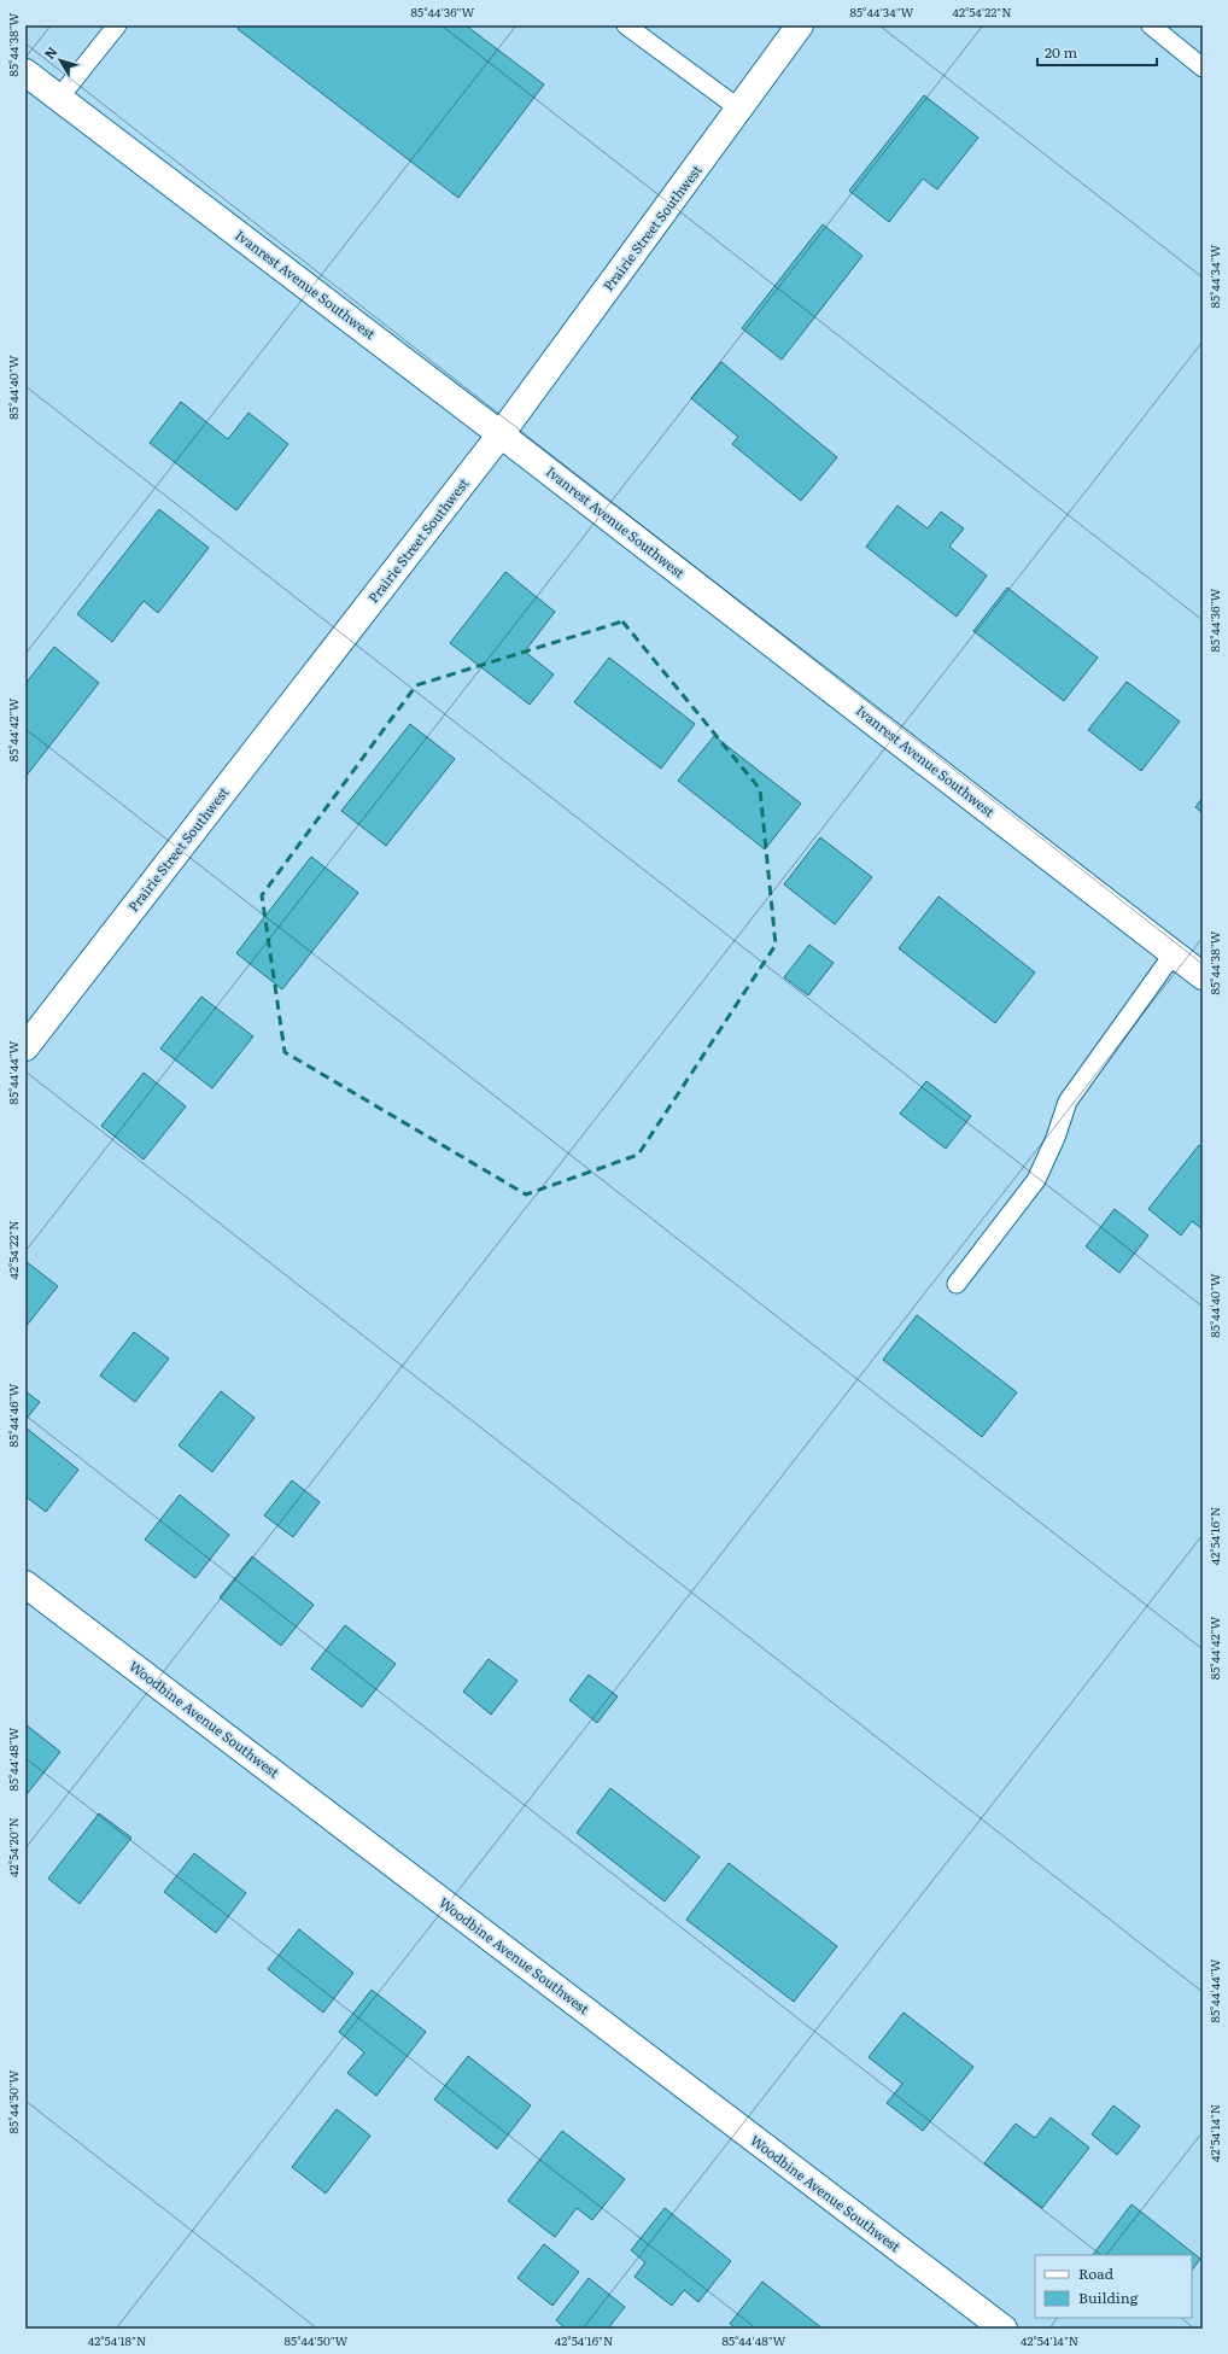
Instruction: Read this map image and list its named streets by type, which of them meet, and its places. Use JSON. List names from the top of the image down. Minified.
{"streets":{"street":["Prairie Street Southwest","Ivanrest Avenue Southwest","Woodbine Avenue Southwest"]},"crossings":[["Prairie Street Southwest","Ivanrest Avenue Southwest"]],"legend":["Road","Building"],"scale_bar":"20 m","north":"top left","coordinates":["85°44'36\"W","85°44'34\"W","42°54'22\"N","85°44'38\"W","85°44'40\"W","85°44'42\"W","85°44'44\"W","85°44'46\"W","42°54'16\"N","85°44'48\"W","42°54'20\"N","85°44'50\"W","42°54'14\"N","42°54'18\"N"]}
